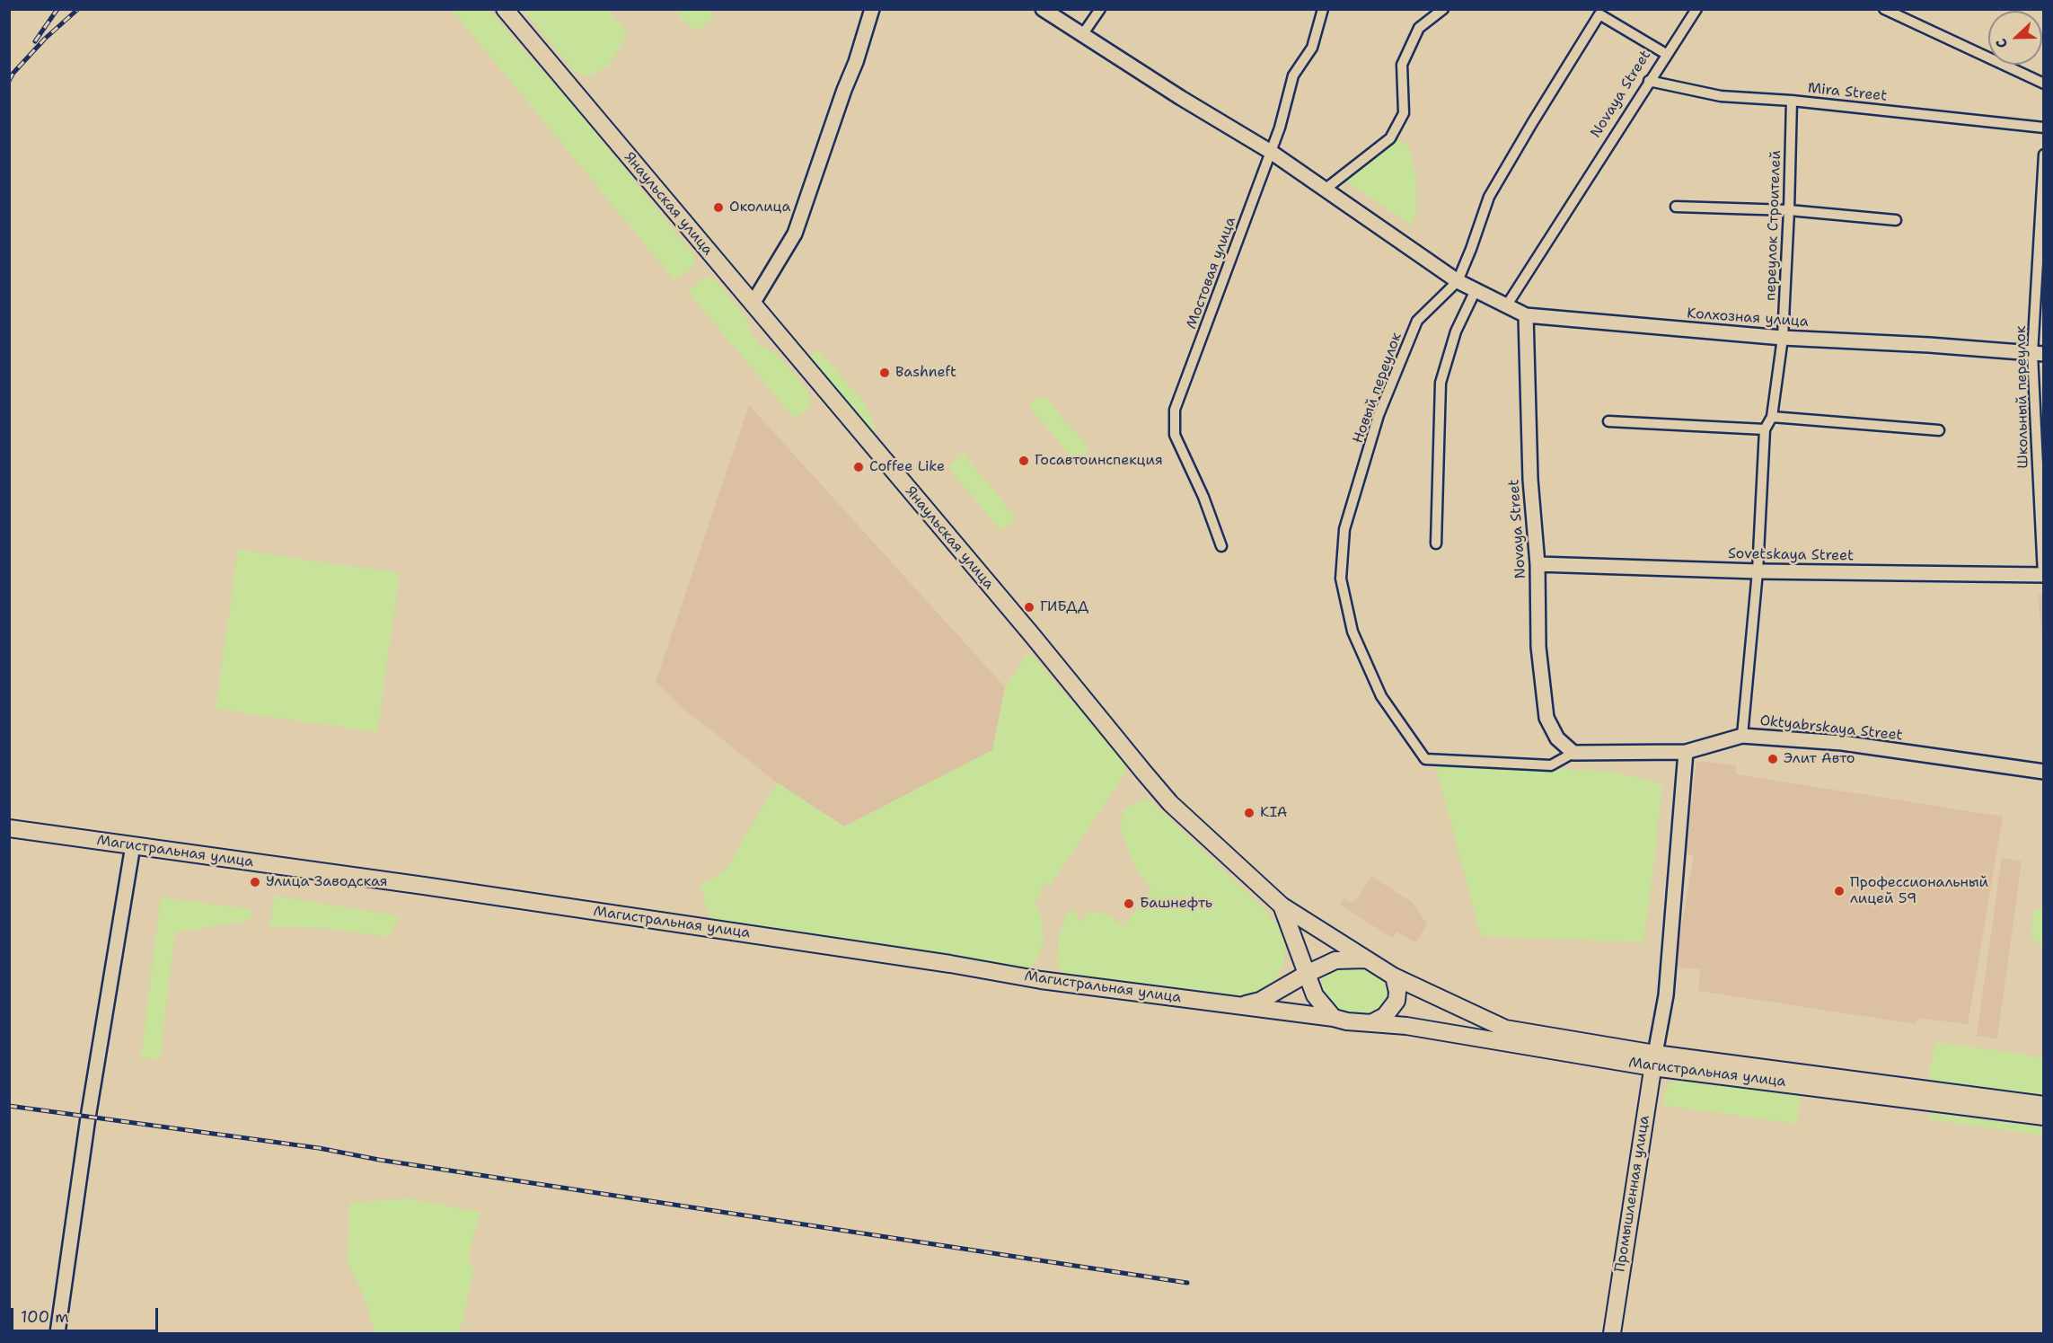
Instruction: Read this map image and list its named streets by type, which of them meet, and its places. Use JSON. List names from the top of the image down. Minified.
{"streets":{"main road":["Янаульская улица","Магистральная улица","Промышленная улица"],"street":["Mira Street","Novaya Street","переулок Строителей","Мостовая улица","Колхозная улица","Новый переулок","Школьный переулок","Sovetskaya Street","Oktyabrskaya Street"]},"crossings":[["Mira Street","Novaya Street"],["Mira Street","переулок Строителей"],["Novaya Street","Колхозная улица"],["Novaya Street","Новый переулок"],["Novaya Street","Sovetskaya Street"],["Novaya Street","Oktyabrskaya Street"],["Янаульская улица","Магистральная улица"],["переулок Строителей","Колхозная улица"],["переулок Строителей","Sovetskaya Street"],["переулок Строителей","Oktyabrskaya Street"],["Мостовая улица","Колхозная улица"],["Колхозная улица","Новый переулок"],["Колхозная улица","Школьный переулок"],["Новый переулок","Oktyabrskaya Street"],["Школьный переулок","Sovetskaya Street"],["Магистральная улица","Промышленная улица"]],"places":["Околица","Bashneft","Госавтоинспекция","Coffee Like","ГИБДД","Элит Авто","KIA","Улица Заводская","Профессиональный лицей 59","Башнефть"],"scale_bar":"100 m","north":"left"}
